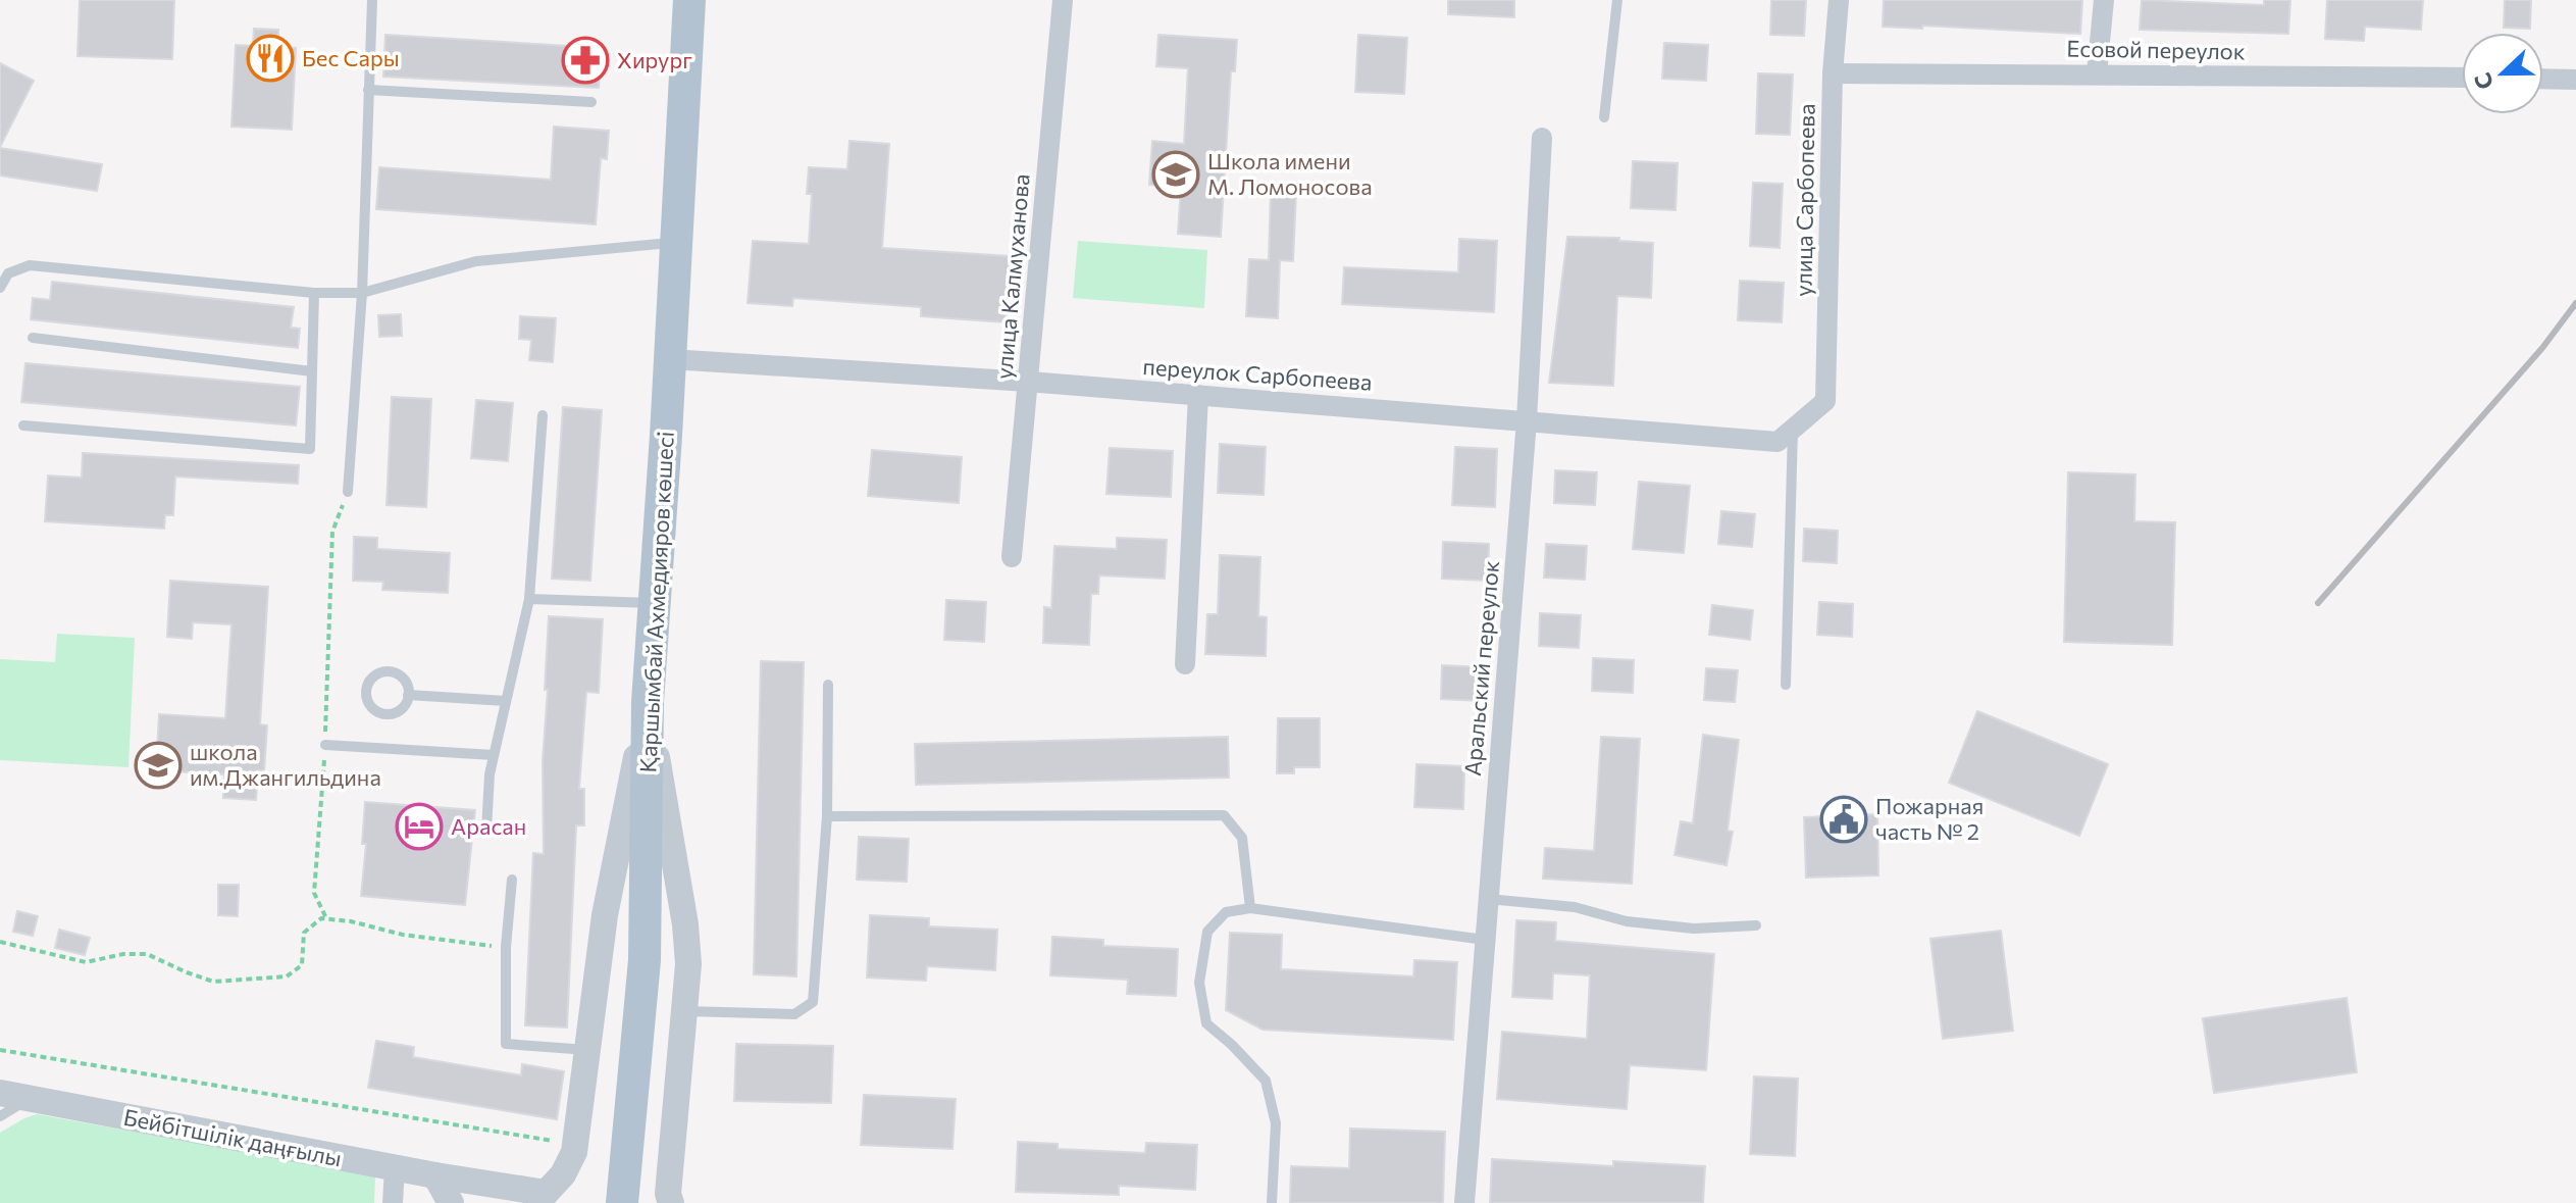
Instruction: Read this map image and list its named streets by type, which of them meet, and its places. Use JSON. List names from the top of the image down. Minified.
{"streets":{"main road":["Қаршымбай Ахмедияров көшесі"],"street":["Есовой переулок","улица Сарбопеева","улица Калмуханова","переулок Сарбопеева","Аральский переулок","Бейбітшілік даңғылы"]},"crossings":[["Есовой переулок","улица Сарбопеева"],["улица Сарбопеева","переулок Сарбопеева"],["улица Калмуханова","переулок Сарбопеева"],["переулок Сарбопеева","Қаршымбай Ахмедияров көшесі"],["переулок Сарбопеева","Аральский переулок"]],"places":{"restaurant":["Бес Сары"],"pharmacy":["Хирург"],"school or university":["Школа имени М. Ломоносова","школа им.Джангильдина"],"public building":["Пожарная часть № 2"],"hotel":["Арасан"]},"north":"left"}
